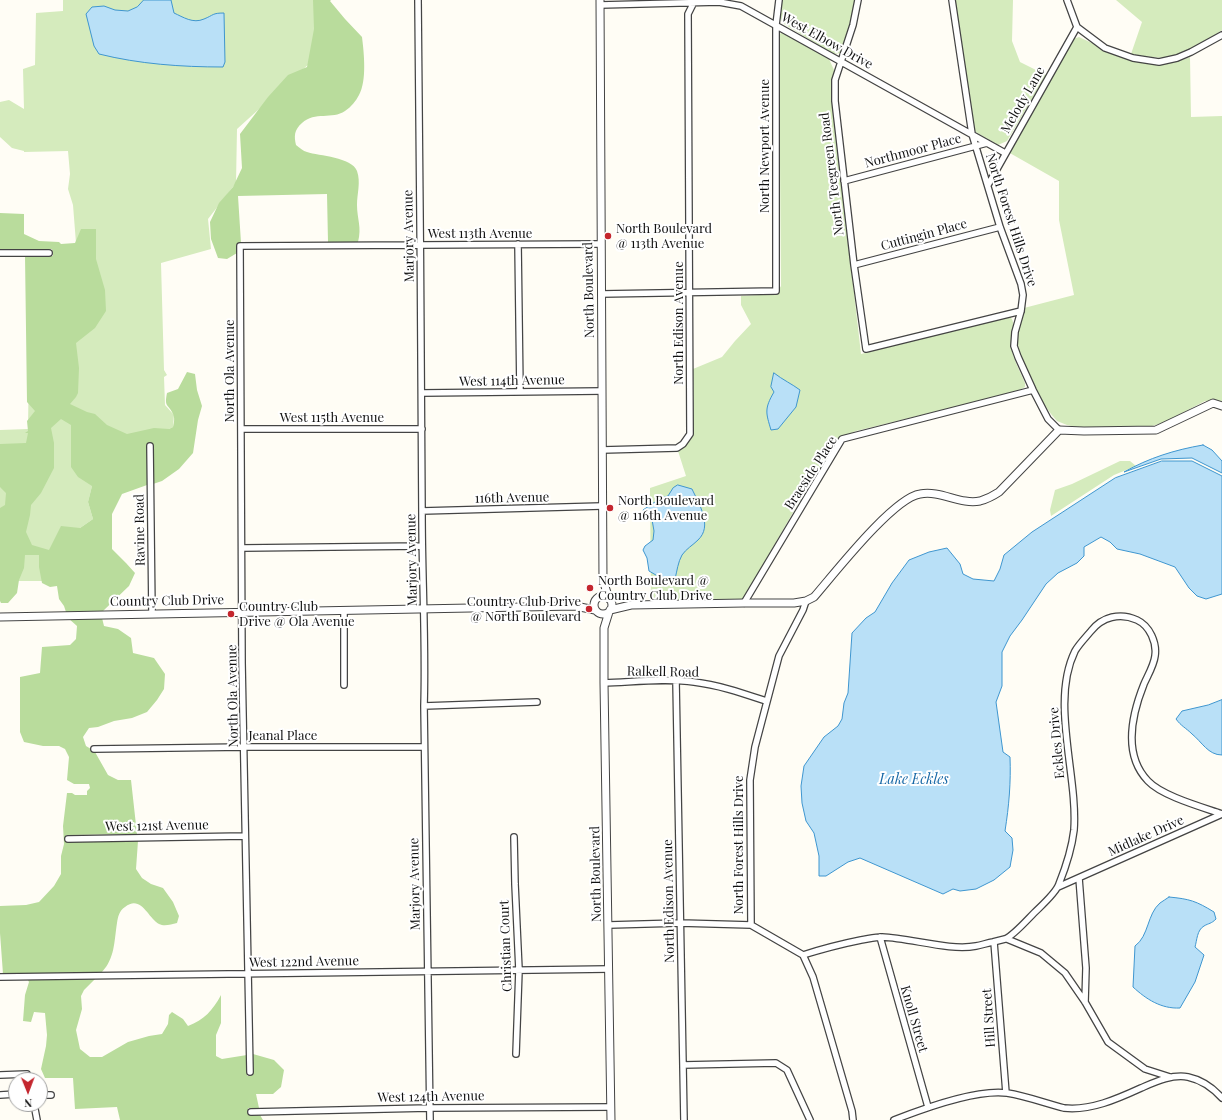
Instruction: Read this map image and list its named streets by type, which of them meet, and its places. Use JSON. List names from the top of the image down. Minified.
{"streets":{"street":["West Elbow Drive","Melody Lane","North Newport Avenue","Northmoor Place","North Teegreen Road","North Forest Hills Drive","West 113th Avenue","Cuttingin Place","Marjory Avenue","North Boulevard","North Edison Avenue","North Ola Avenue","West 114th Avenue","West 115th Avenue","Braeside Place","116th Avenue","Ravine Road","Country Club Drive","Ralkell Road","Jeanal Place","Eckles Drive","West 121st Avenue","Midlake Drive","Christian Court","West 122nd Avenue","Hill Street","Knoll Street","West 124th Avenue"]},"crossings":[["West Elbow Drive","Melody Lane"],["West Elbow Drive","North Newport Avenue"],["West Elbow Drive","Northmoor Place"],["West Elbow Drive","North Teegreen Road"],["West Elbow Drive","North Forest Hills Drive"],["West Elbow Drive","North Boulevard"],["West Elbow Drive","North Edison Avenue"],["Melody Lane","North Forest Hills Drive"],["North Newport Avenue","North Edison Avenue"],["Northmoor Place","North Teegreen Road"],["Northmoor Place","North Forest Hills Drive"],["North Teegreen Road","North Forest Hills Drive"],["North Teegreen Road","Cuttingin Place"],["North Forest Hills Drive","Cuttingin Place"],["North Forest Hills Drive","Braeside Place"],["North Forest Hills Drive","Ralkell Road"],["North Forest Hills Drive","Eckles Drive"],["West 113th Avenue","Marjory Avenue"],["West 113th Avenue","North Boulevard"],["West 113th Avenue","North Ola Avenue"],["Marjory Avenue","West 114th Avenue"],["Marjory Avenue","West 115th Avenue"],["Marjory Avenue","116th Avenue"],["Marjory Avenue","Country Club Drive"],["Marjory Avenue","Jeanal Place"],["Marjory Avenue","West 122nd Avenue"],["Marjory Avenue","West 124th Avenue"],["North Boulevard","North Edison Avenue"],["North Boulevard","West 114th Avenue"],["North Boulevard","116th Avenue"],["North Boulevard","Country Club Drive"],["North Boulevard","Ralkell Road"],["North Boulevard","West 122nd Avenue"],["North Boulevard","West 124th Avenue"],["North Edison Avenue","Ralkell Road"],["North Ola Avenue","West 115th Avenue"],["North Ola Avenue","Country Club Drive"],["North Ola Avenue","Jeanal Place"],["North Ola Avenue","West 121st Avenue"],["North Ola Avenue","West 122nd Avenue"],["Ravine Road","Country Club Drive"],["Eckles Drive","Midlake Drive"],["Eckles Drive","Hill Street"],["Eckles Drive","Knoll Street"],["Christian Court","West 122nd Avenue"]],"water":["Lake Eckles"],"places":["North Boulevard @ 113th Avenue","North Boulevard @ 116th Avenue","North Boulevard @ Country Club Drive","Country Club Drive @ North Boulevard","Country Club Drive @ Ola Avenue"],"north":"bottom"}
